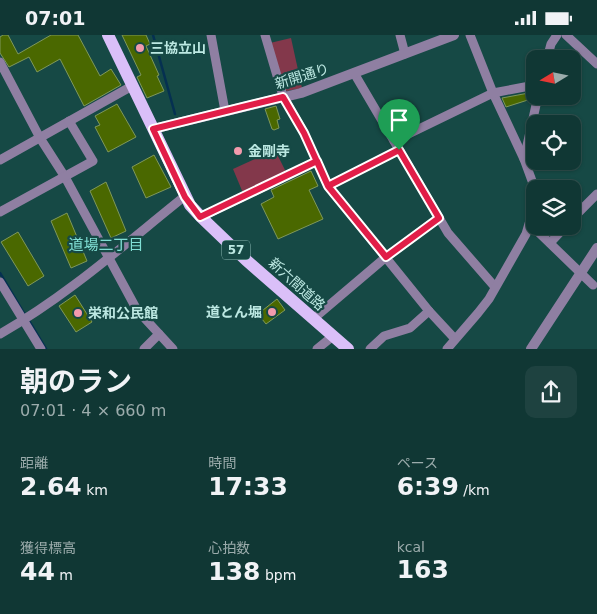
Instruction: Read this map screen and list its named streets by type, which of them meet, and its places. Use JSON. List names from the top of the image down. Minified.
{"streets":{"main road":["57","新六間道路"],"street":["新開通り"]},"crossings":[["新開通り","新六間道路"]],"districts":["道場二丁目"],"places":["三協立山","金剛寺","道とん堀","栄和公民館"],"north":"left","page":{"status":"07:01","heading":["朝のラン","07:01 · 4 × 660 m"],"stats":[["距離","2.64 km"],["時間","17:33"],["ペース","6:39 /km"],["獲得標高","44 m"],["心拍数","138 bpm"],["kcal","163"]]}}
